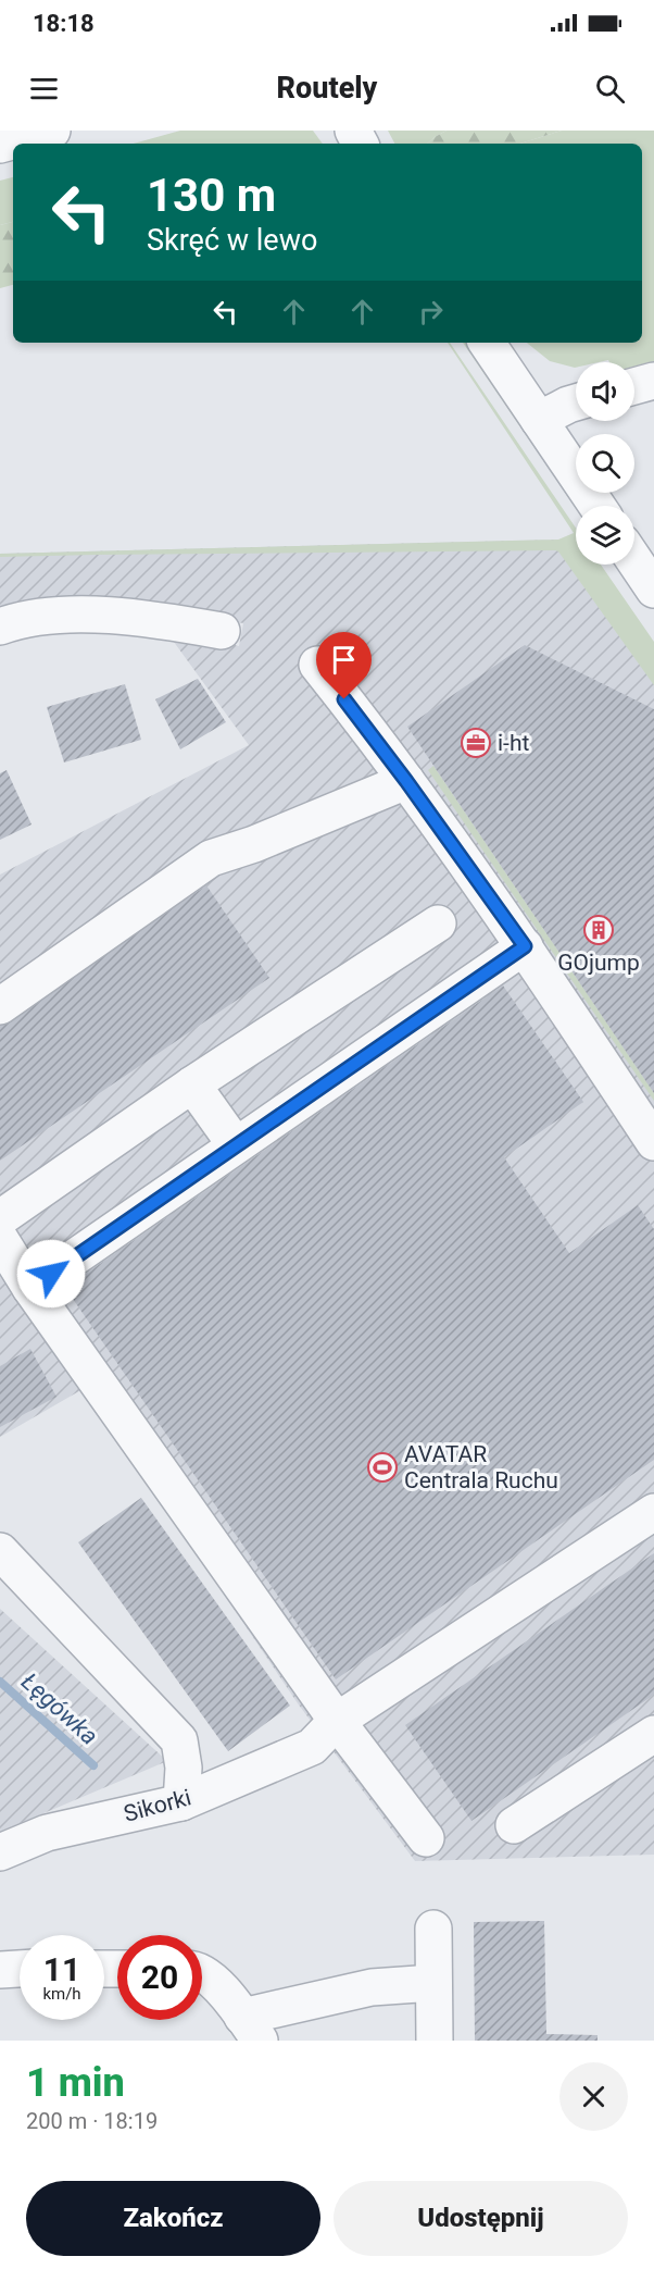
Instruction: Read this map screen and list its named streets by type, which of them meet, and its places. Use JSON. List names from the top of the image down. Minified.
{"streets":{"street":["Sikorki"]},"water":["Łęgówka"],"places":{"office":["i-ht"],"building":["GOjump"],"sports":["AVATAR Centrala Ruchu"]},"page":{"status":"18:18","header":"Routely","turn":["130 m","Skręć w lewo"],"speed":"11 km/h","limit":"20","heading":["1 min","200 m · 18:19"],"buttons":["Zakończ","Udostępnij"]}}
